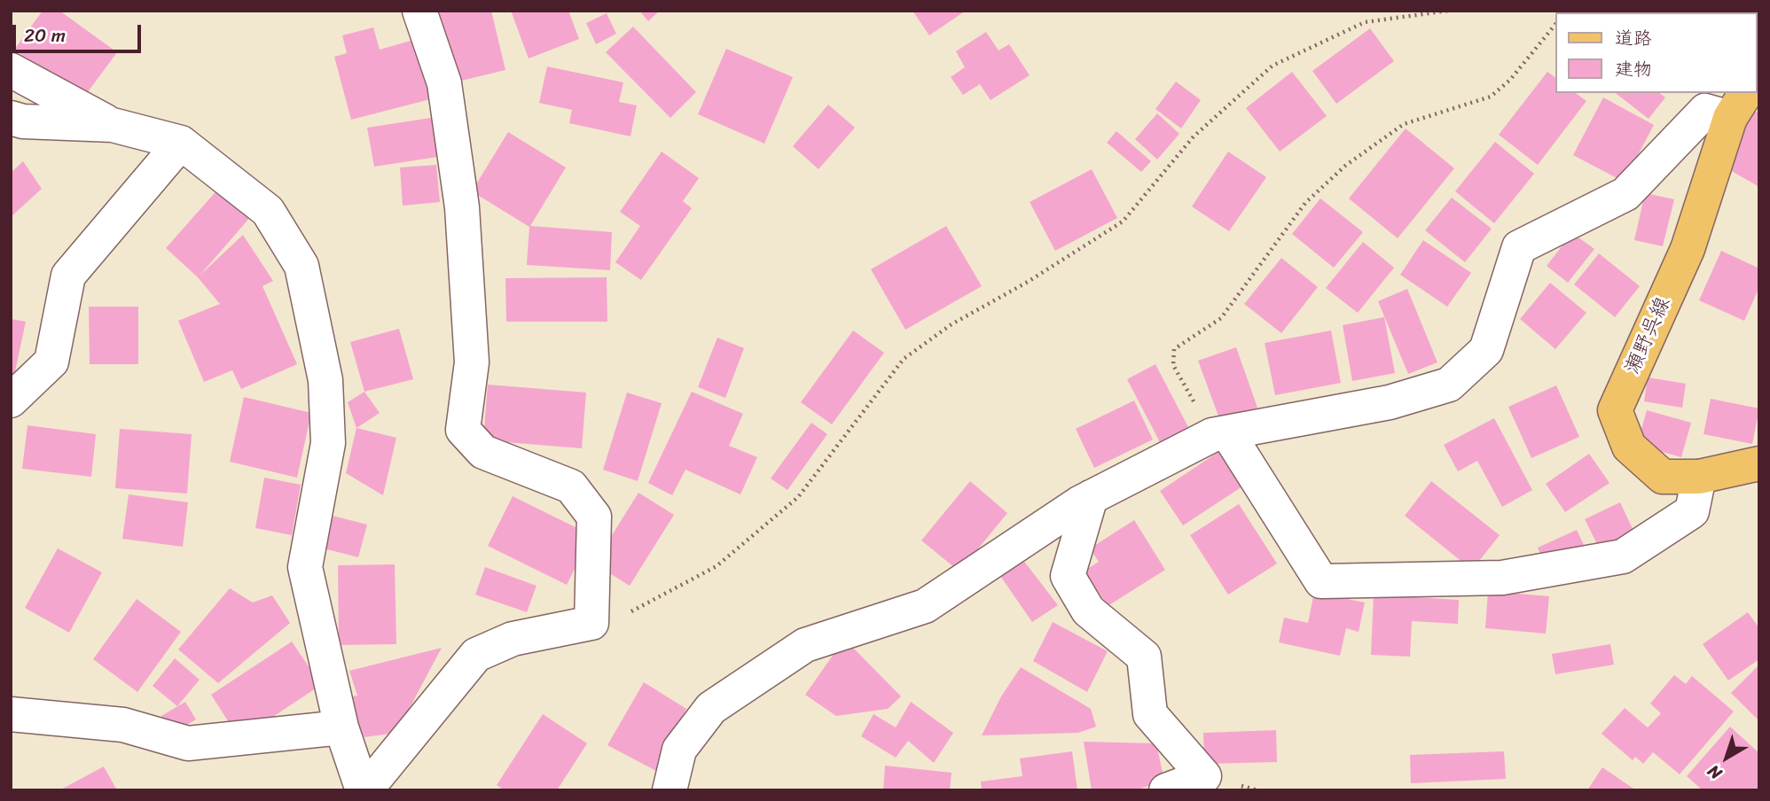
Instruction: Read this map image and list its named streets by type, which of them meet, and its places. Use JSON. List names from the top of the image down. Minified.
{"streets":{"main road":["瀬野呉線"]},"legend":["道路","建物"],"scale_bar":"20 m","north":"bottom left"}
